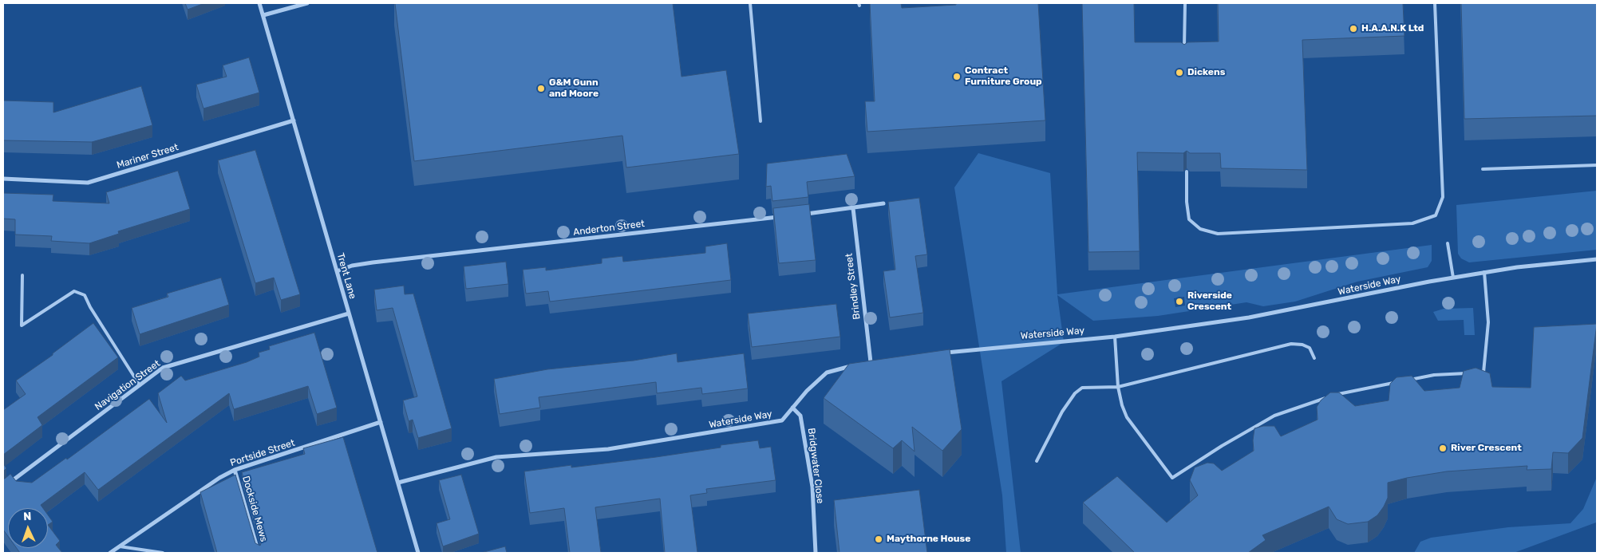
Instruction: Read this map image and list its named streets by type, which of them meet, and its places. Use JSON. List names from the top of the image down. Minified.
{"streets":{"street":["Mariner Street","Anderton Street","Trent Lane","Waterside Way","Brindley Street","Navigation Street","Portside Street","Bridgwater Close","Dockside Mews"]},"crossings":[["Mariner Street","Trent Lane"],["Anderton Street","Trent Lane"],["Trent Lane","Waterside Way"],["Trent Lane","Navigation Street"],["Trent Lane","Portside Street"],["Waterside Way","Bridgwater Close"],["Portside Street","Dockside Mews"]],"places":["H.A.A.N.K Ltd","Dickens","Contract Furniture Group","G&M Gunn and Moore","Riverside Crescent","River Crescent","Maythorne House"],"north":"top"}
